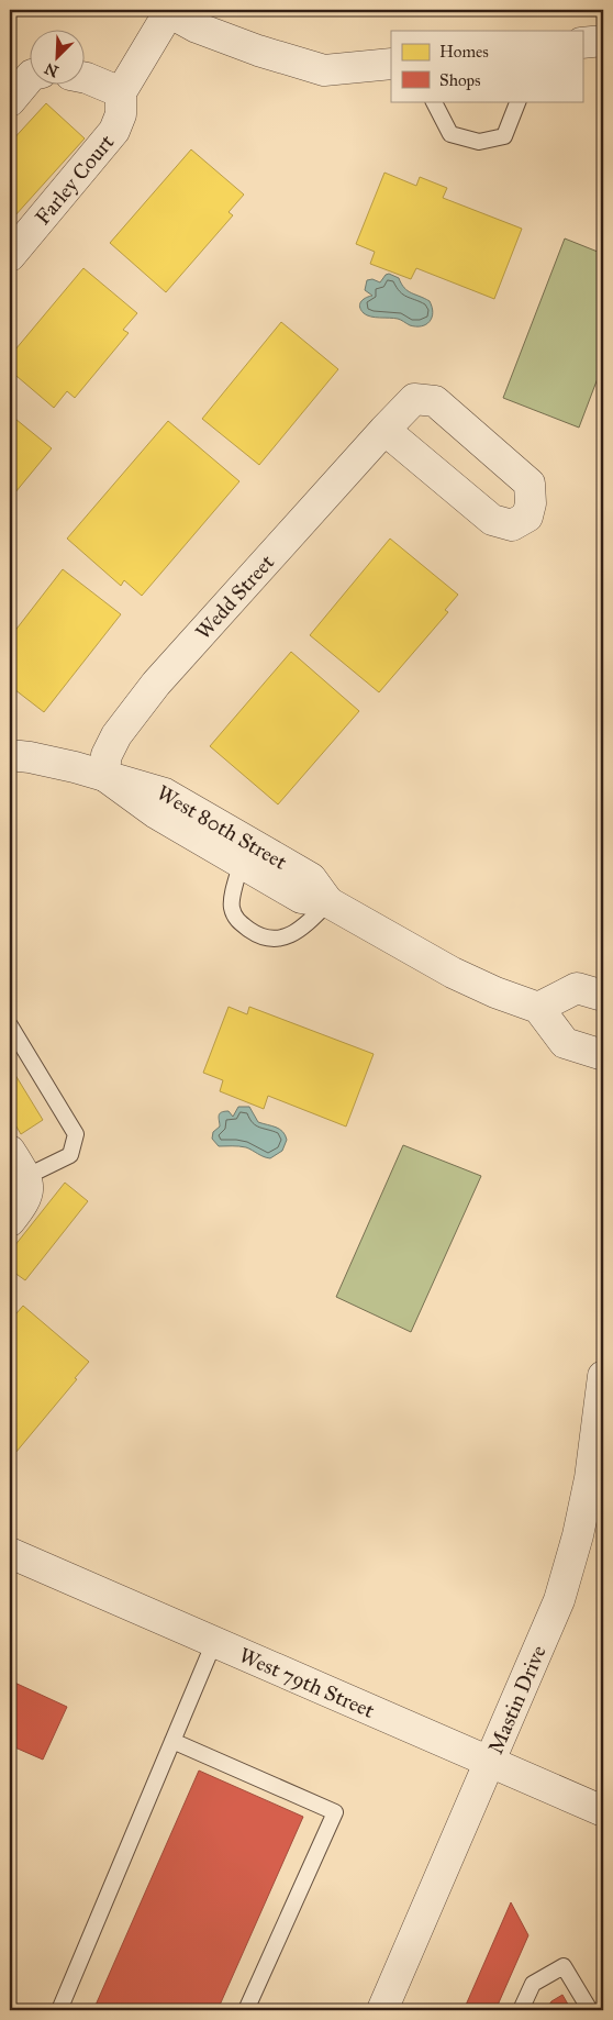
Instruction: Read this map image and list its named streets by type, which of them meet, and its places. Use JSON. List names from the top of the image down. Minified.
{"streets":{"street":["Farley Court","Wedd Street","West 80th Street","West 79th Street","Mastin Drive"]},"crossings":[["Wedd Street","West 80th Street"],["West 79th Street","Mastin Drive"]],"legend":["Homes","Shops"],"north":"bottom left"}
